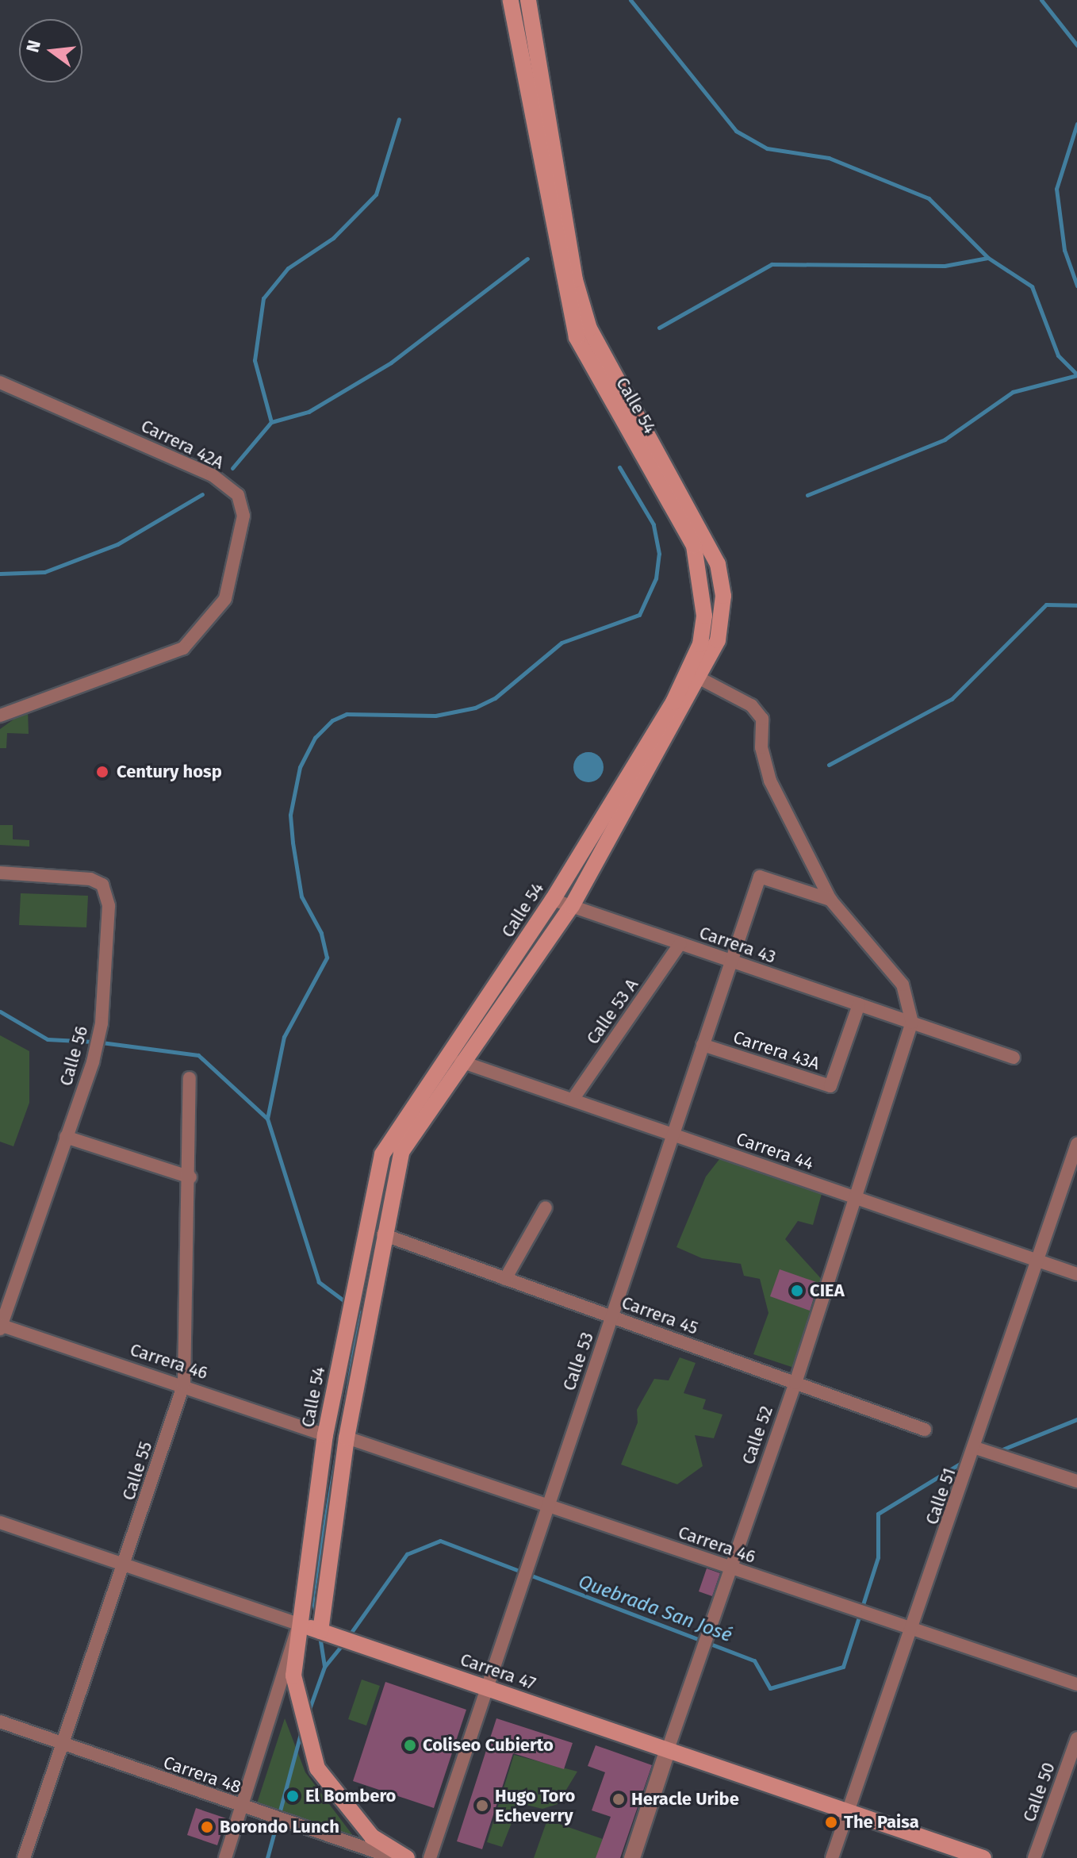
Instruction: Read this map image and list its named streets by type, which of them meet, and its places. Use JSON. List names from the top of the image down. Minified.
{"streets":{"main road":["Calle 54","Carrera 47"],"street":["Carrera 42A","Carrera 43","Calle 53 A","Carrera 43A","Calle 56","Carrera 44","Carrera 45","Carrera 46","Calle 53","Calle 52","Calle 55","Calle 51","Carrera 48","Calle 50"]},"crossings":[["Calle 54","Carrera 43"],["Calle 54","Carrera 44"],["Calle 54","Carrera 45"],["Calle 54","Carrera 46"],["Calle 54","Carrera 47"],["Calle 54","Carrera 48"],["Carrera 43","Calle 53 A"],["Carrera 43","Carrera 43A"],["Carrera 43","Calle 53"],["Carrera 43","Calle 52"],["Calle 53 A","Carrera 44"],["Carrera 43A","Calle 53"],["Calle 56","Carrera 46"],["Carrera 44","Calle 53"],["Carrera 44","Calle 52"],["Carrera 44","Calle 51"],["Carrera 45","Calle 53"],["Carrera 45","Calle 52"],["Carrera 46","Calle 53"],["Carrera 46","Calle 52"],["Carrera 46","Calle 55"],["Carrera 46","Calle 51"],["Calle 53","Carrera 47"],["Calle 52","Carrera 47"],["Calle 55","Carrera 47"],["Calle 55","Carrera 48"],["Calle 51","Carrera 47"]],"water":["Quebrada San José"],"places":["Century hosp","CIEA","Coliseo Cubierto","El Bombero","Heracle Uribe","Hugo Toro Echeverry","The Paisa","Borondo Lunch"],"north":"left"}
